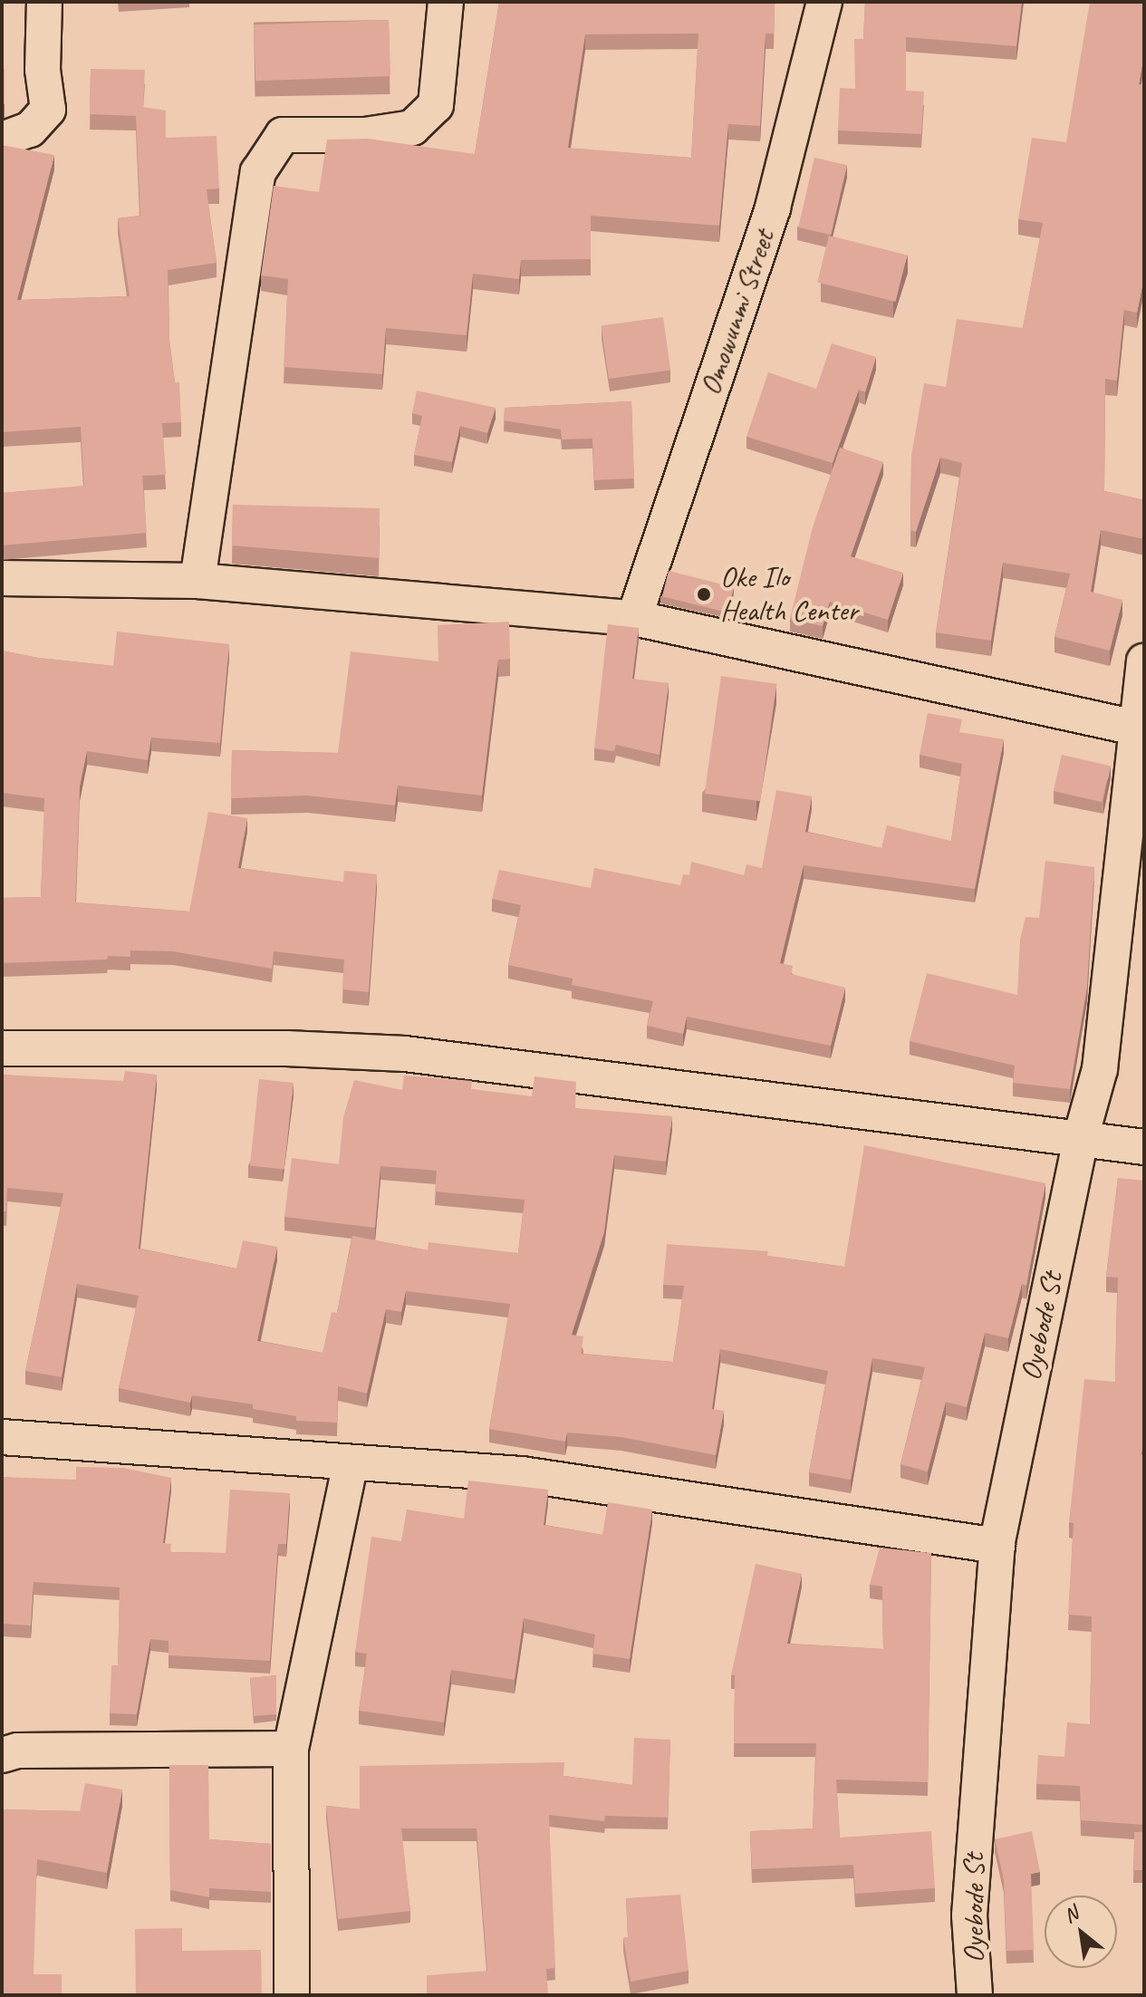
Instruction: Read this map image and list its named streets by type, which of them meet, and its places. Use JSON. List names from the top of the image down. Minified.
{"streets":{"street":["Omowunmi Street","Oyebode St"]},"places":["Oke Ilo Health Center"],"north":"top left"}
